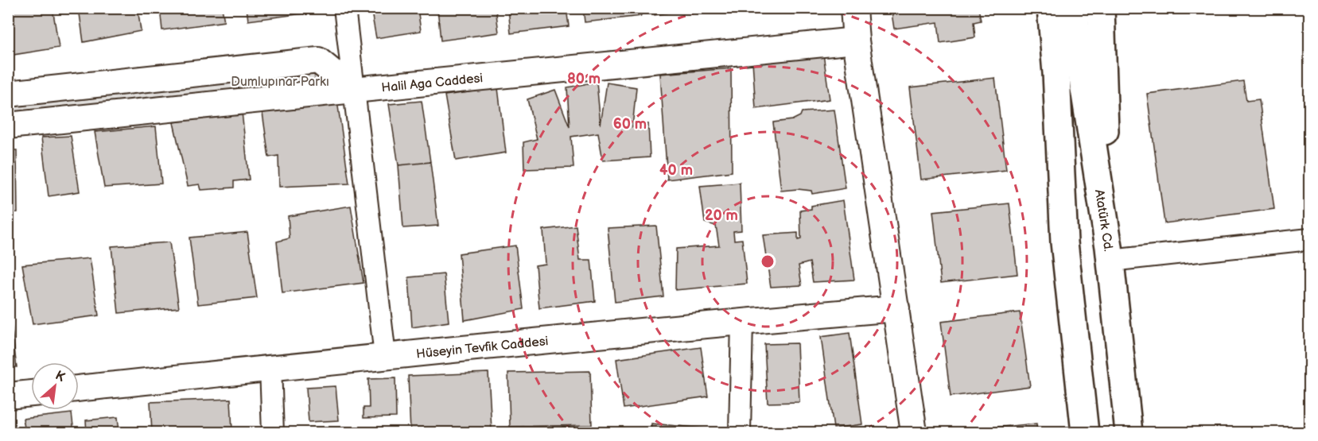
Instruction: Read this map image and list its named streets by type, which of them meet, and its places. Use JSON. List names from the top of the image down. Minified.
{"streets":{"main road":["Atatürk Cd."],"street":["Halil Aga Caddesi","Hüseyin Tevfik Caddesi"]},"parks":["Dumlupınar Parkı"],"north":"top right","rings":["80 m","60 m","40 m","20 m"]}
